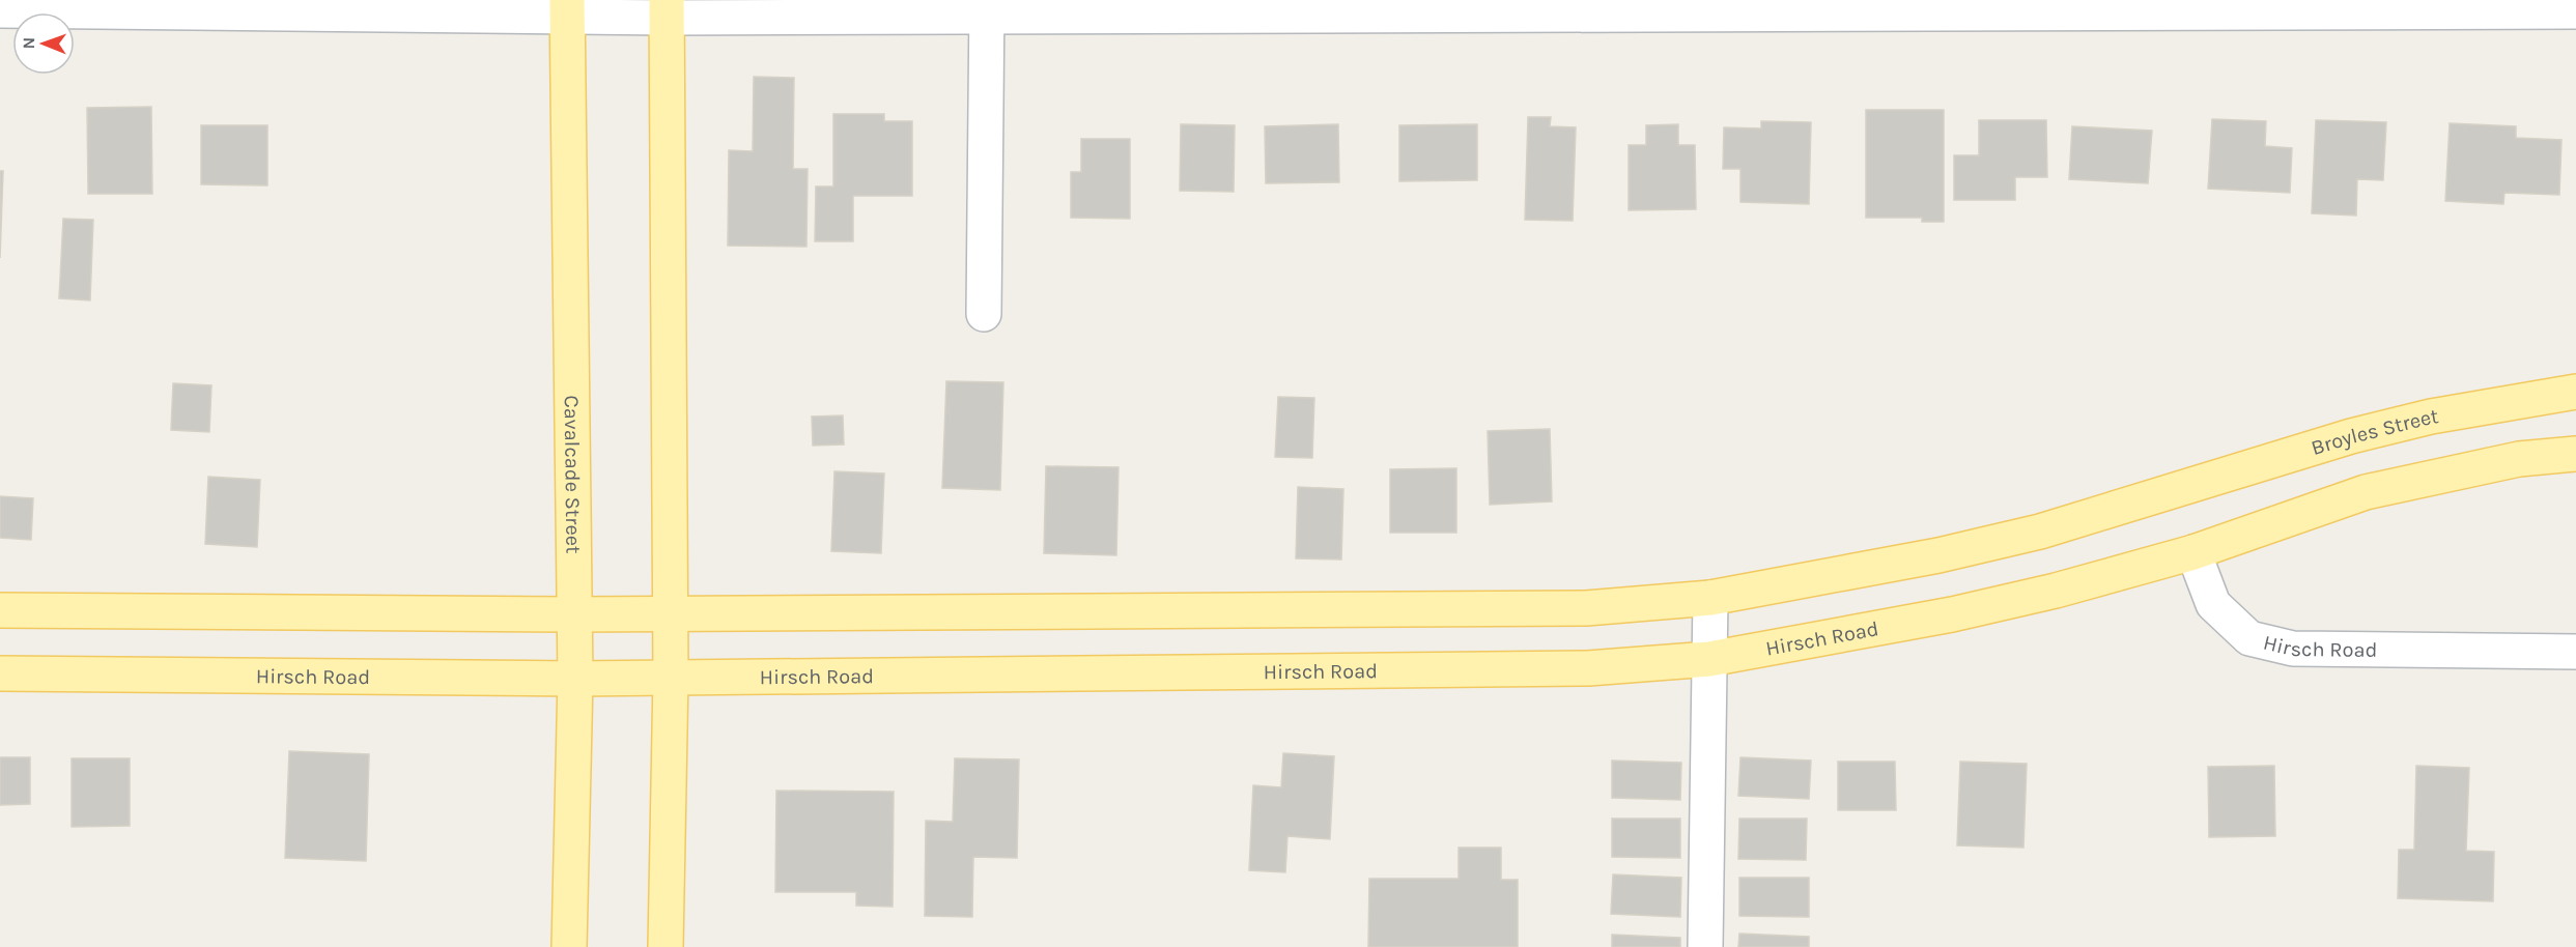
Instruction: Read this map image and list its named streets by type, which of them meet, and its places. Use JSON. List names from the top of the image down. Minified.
{"streets":{"main road":["Broyles Street","Cavalcade Street","Hirsch Road"]},"crossings":[["Cavalcade Street","Hirsch Road"]],"north":"left"}
